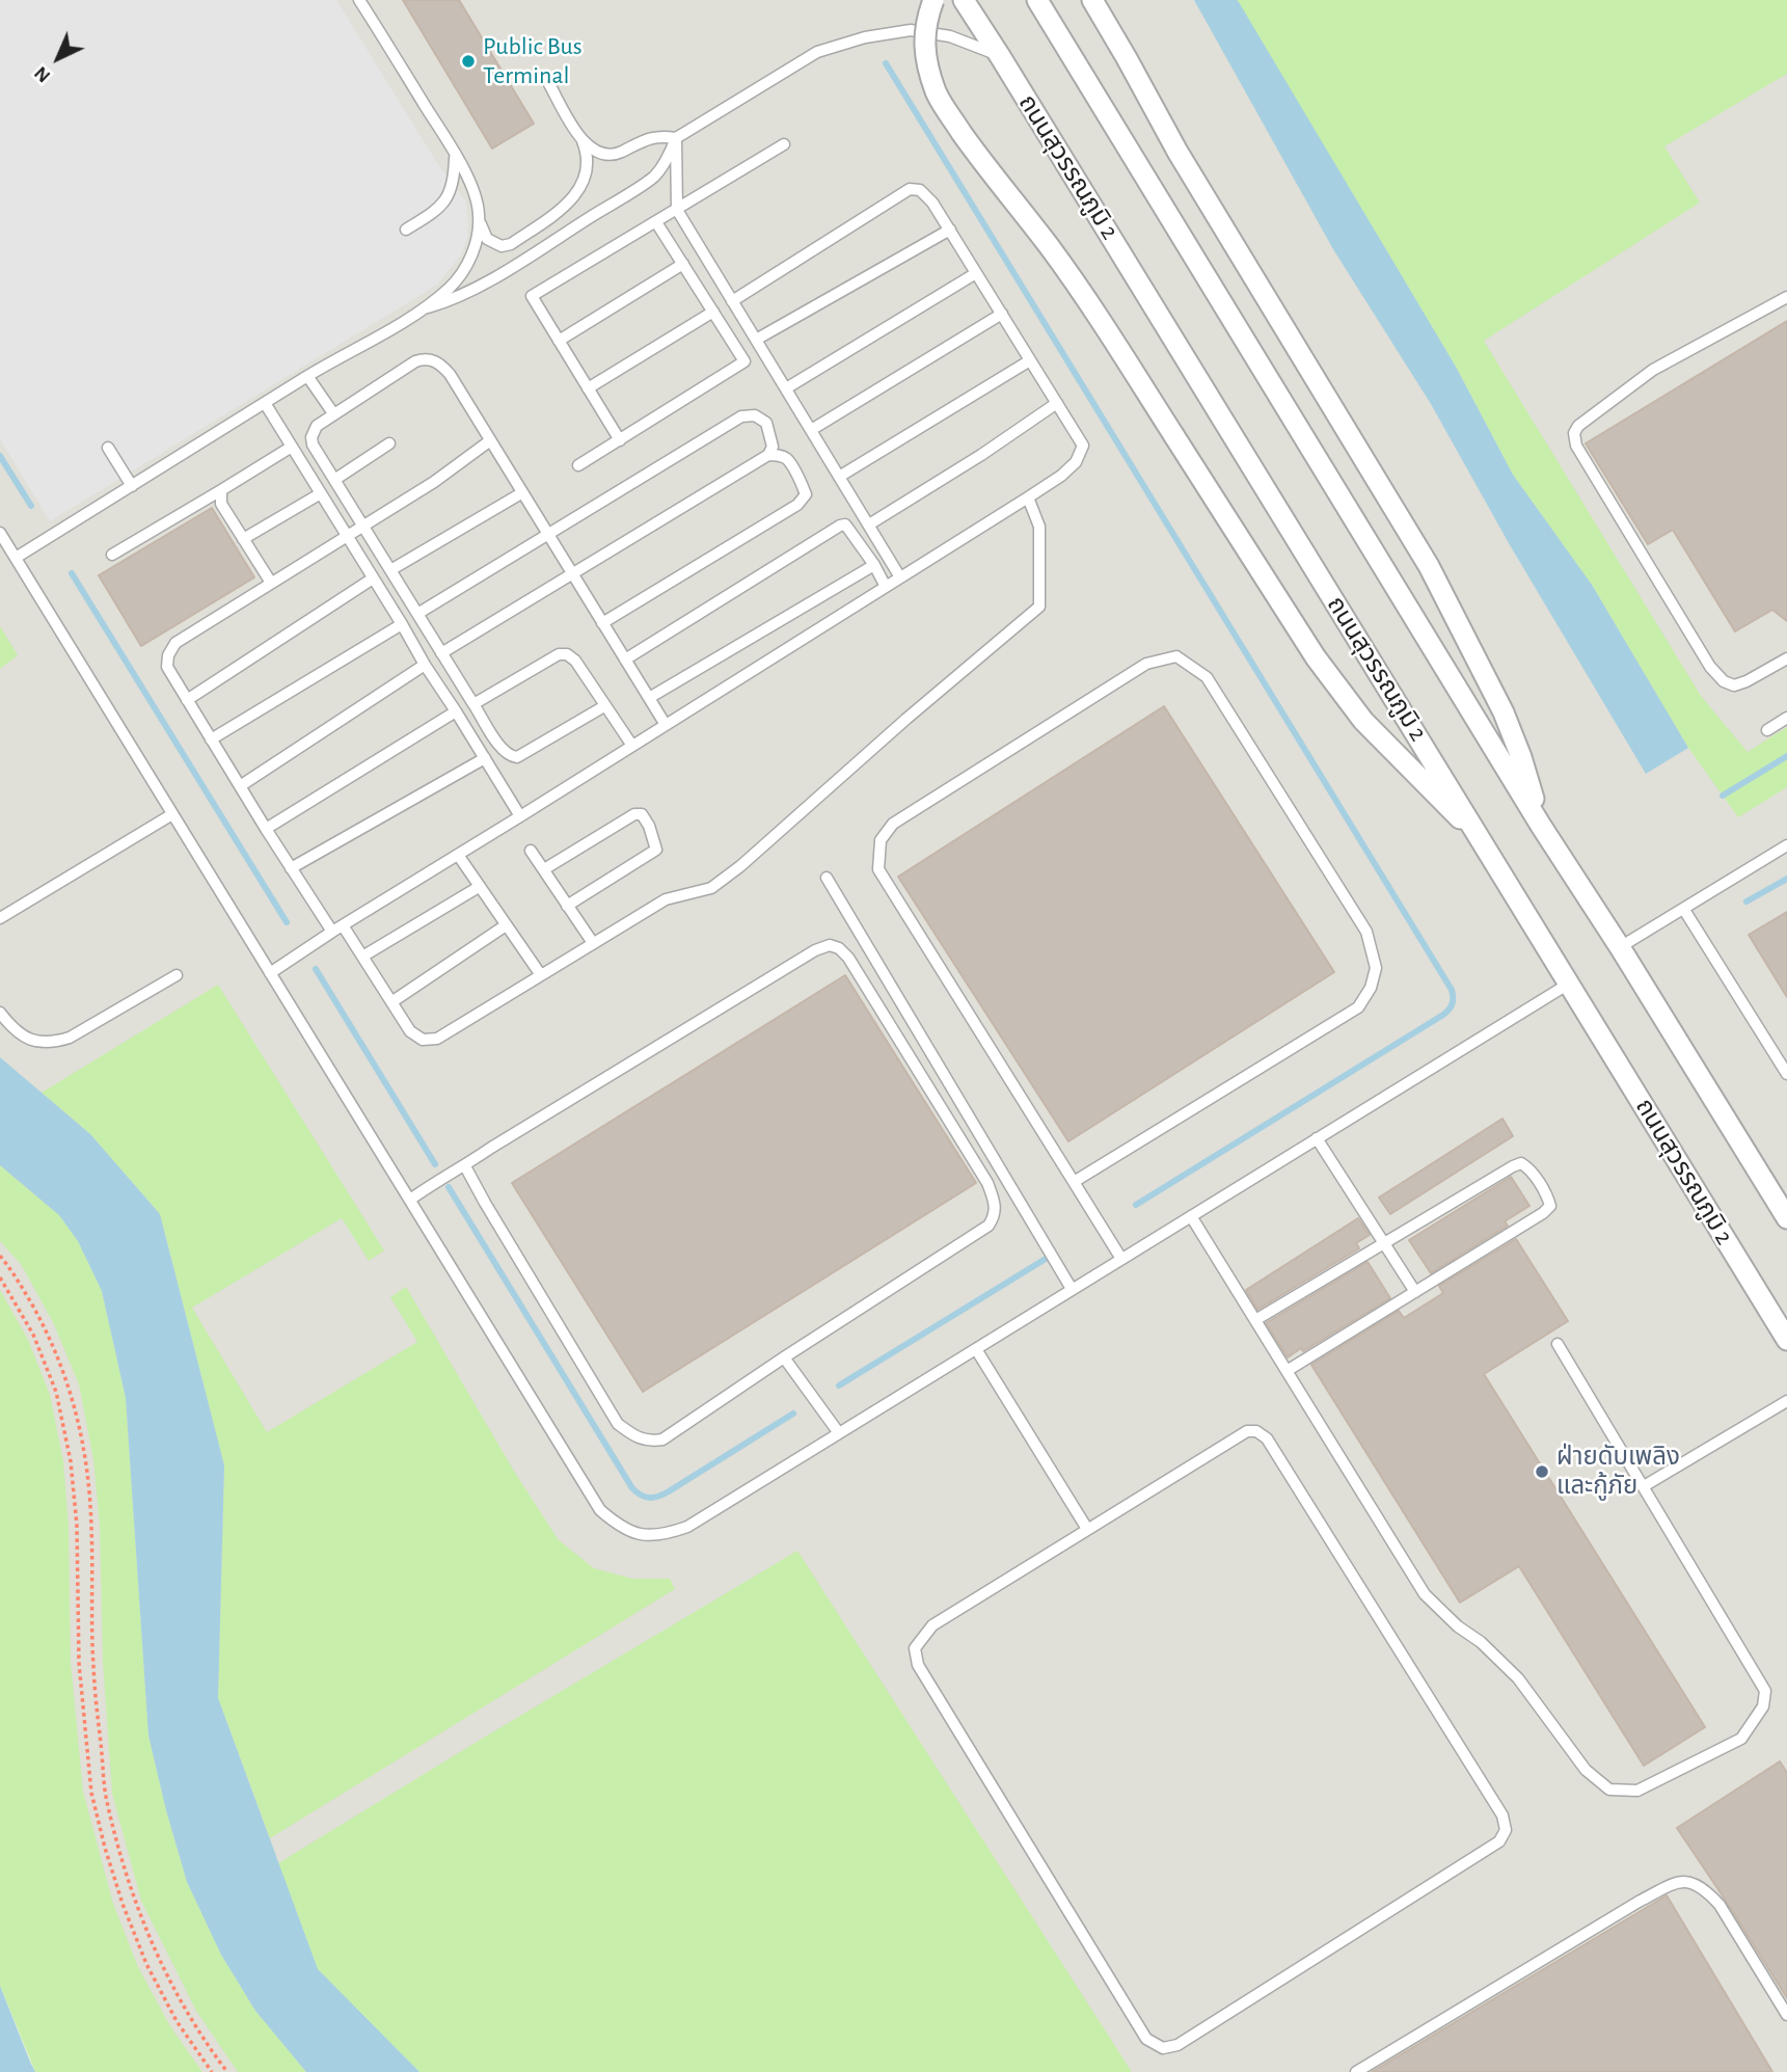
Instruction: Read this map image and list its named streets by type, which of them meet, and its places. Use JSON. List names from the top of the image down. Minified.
{"streets":{"street":["ถนนสุวรรณภูมิ 2"]},"places":["Public Bus Terminal","ฝ่ายดับเพลิง และกู้ภัย"],"north":"bottom left"}
